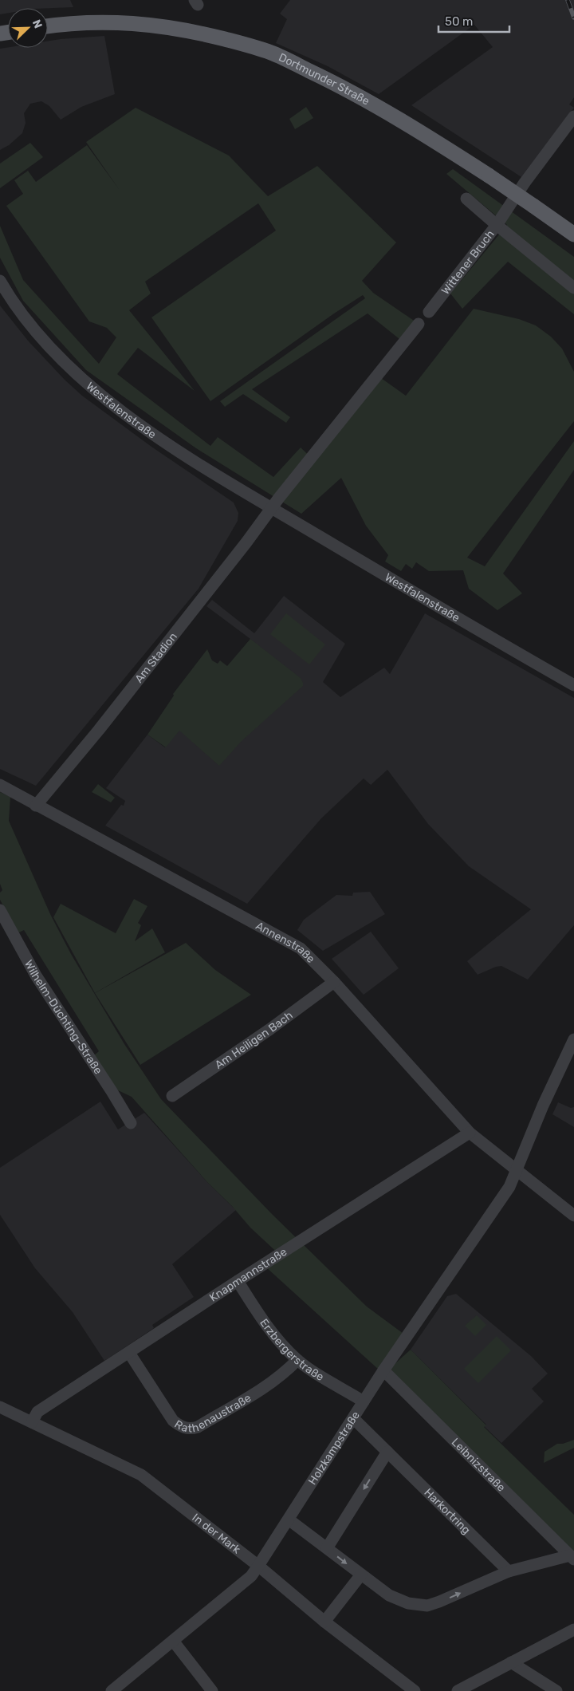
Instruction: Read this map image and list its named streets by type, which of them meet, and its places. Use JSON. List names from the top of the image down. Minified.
{"streets":{"main road":["Dortmunder Straße"],"street":["Wittener Bruch","Westfalenstraße","Am Stadion","Annenstraße","Wilhelm-Düchting-Straße","Am Heiligen Bach","Knapmannstraße","Erzbergerstraße","Rathenaustraße","Holzkampstraße","Leibnizstraße","Harkortring","In der Mark"]},"crossings":[["Westfalenstraße","Am Stadion"],["Am Stadion","Annenstraße"],["Annenstraße","Am Heiligen Bach"],["Annenstraße","Knapmannstraße"],["Annenstraße","Holzkampstraße"],["Knapmannstraße","Erzbergerstraße"],["Knapmannstraße","Rathenaustraße"],["Knapmannstraße","In der Mark"],["Erzbergerstraße","Rathenaustraße"],["Erzbergerstraße","Holzkampstraße"],["Holzkampstraße","Leibnizstraße"],["Holzkampstraße","Harkortring"],["Holzkampstraße","In der Mark"]],"scale_bar":"50 m","north":"top right"}
